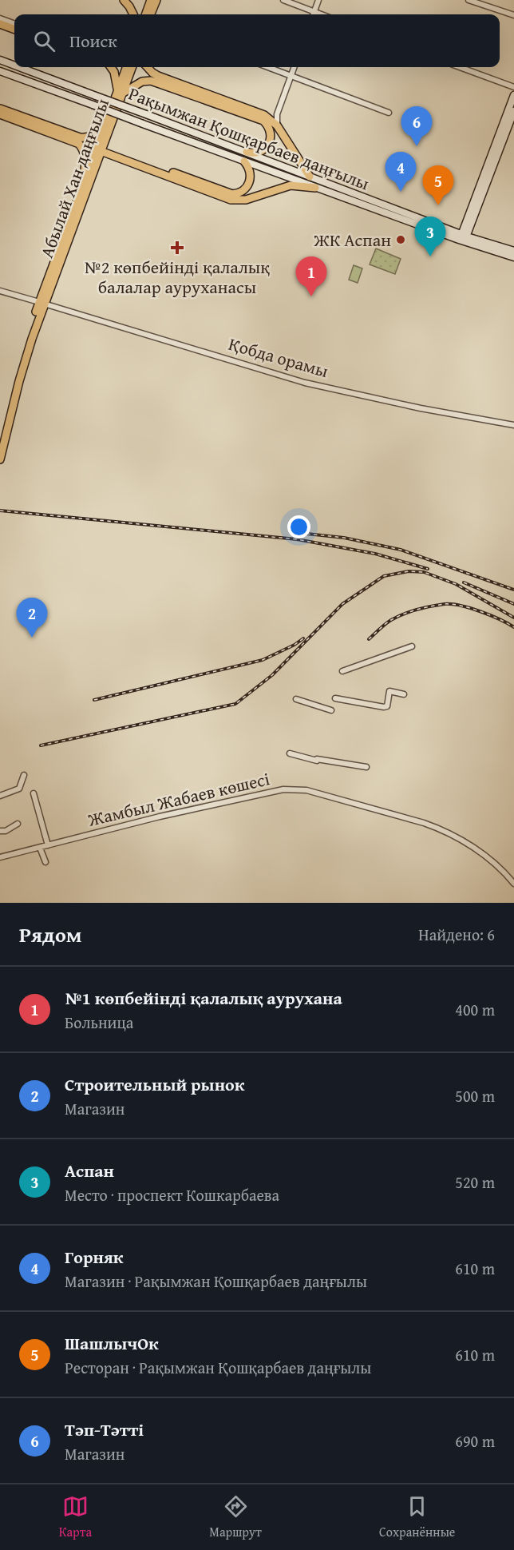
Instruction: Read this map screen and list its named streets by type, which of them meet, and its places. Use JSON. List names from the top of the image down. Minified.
{"streets":{"main road":["Рақымжан Қошқарбаев даңғылы","Абылай Хан даңғылы"],"street":["Қобда орамы","Жамбыл Жабаев көшесі"]},"crossings":[["Абылай Хан даңғылы","Қобда орамы"]],"places":{"other":["ЖК Аспан"],"health":["№2 көпбейінді қалалық балалар ауруханасы"]},"page":{"search":"Поиск","pins":["6","4","5","3","1","2"],"heading":["Рядом","Найдено: 6"],"list":[{"mark":"1","name":"№1 көпбейінді қалалық аурухана","note":"Больница","value":"400 m"},{"mark":"2","name":"Строительный рынок","note":"Магазин","value":"500 m"},{"mark":"3","name":"Аспан","note":"Место · проспект Кошкарбаева","value":"520 m"},{"mark":"4","name":"Горняк","note":"Магазин · Рақымжан Қошқарбаев даңғылы","value":"610 m"},{"mark":"5","name":"ШашлычОк","note":"Ресторан · Рақымжан Қошқарбаев даңғылы","value":"610 m"},{"mark":"6","name":"Тәп-Тәтті","note":"Магазин","value":"690 m"}],"nav":["Карта","Маршрут","Сохранённые"]}}
